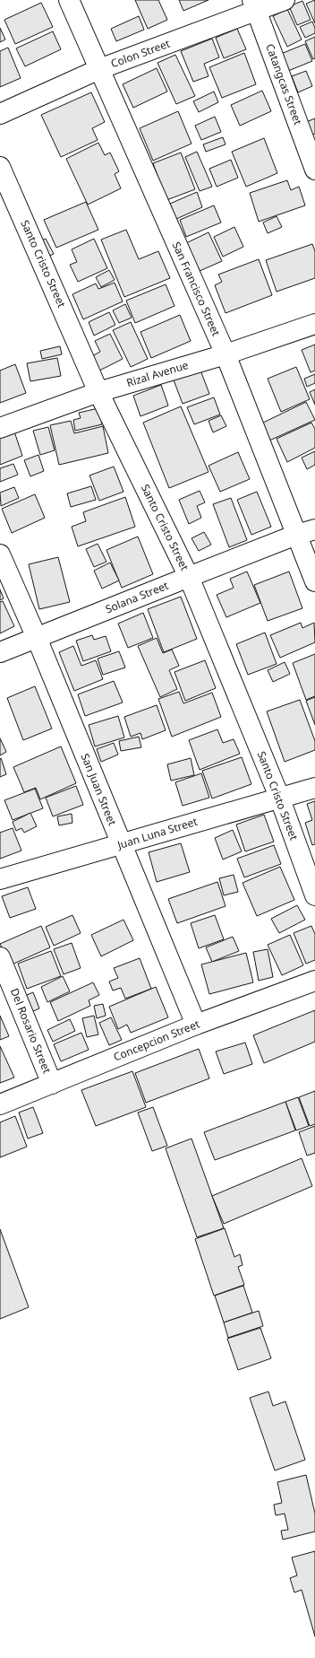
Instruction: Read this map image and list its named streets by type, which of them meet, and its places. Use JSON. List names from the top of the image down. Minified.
{"streets":{"street":["Colon Street","Catangcas Street","Santo Cristo Street","San Francisco Street","Rizal Avenue","Solana Street","San Juan Street","Juan Luna Street","Del Rosario Street","Concepcion Street"]},"crossings":[["Colon Street","Catangcas Street"],["Colon Street","San Francisco Street"],["Santo Cristo Street","Rizal Avenue"],["Santo Cristo Street","Solana Street"],["Santo Cristo Street","Juan Luna Street"],["San Francisco Street","Rizal Avenue"],["San Francisco Street","Solana Street"],["Solana Street","San Juan Street"],["San Juan Street","Juan Luna Street"],["San Juan Street","Concepcion Street"],["Del Rosario Street","Concepcion Street"]]}
